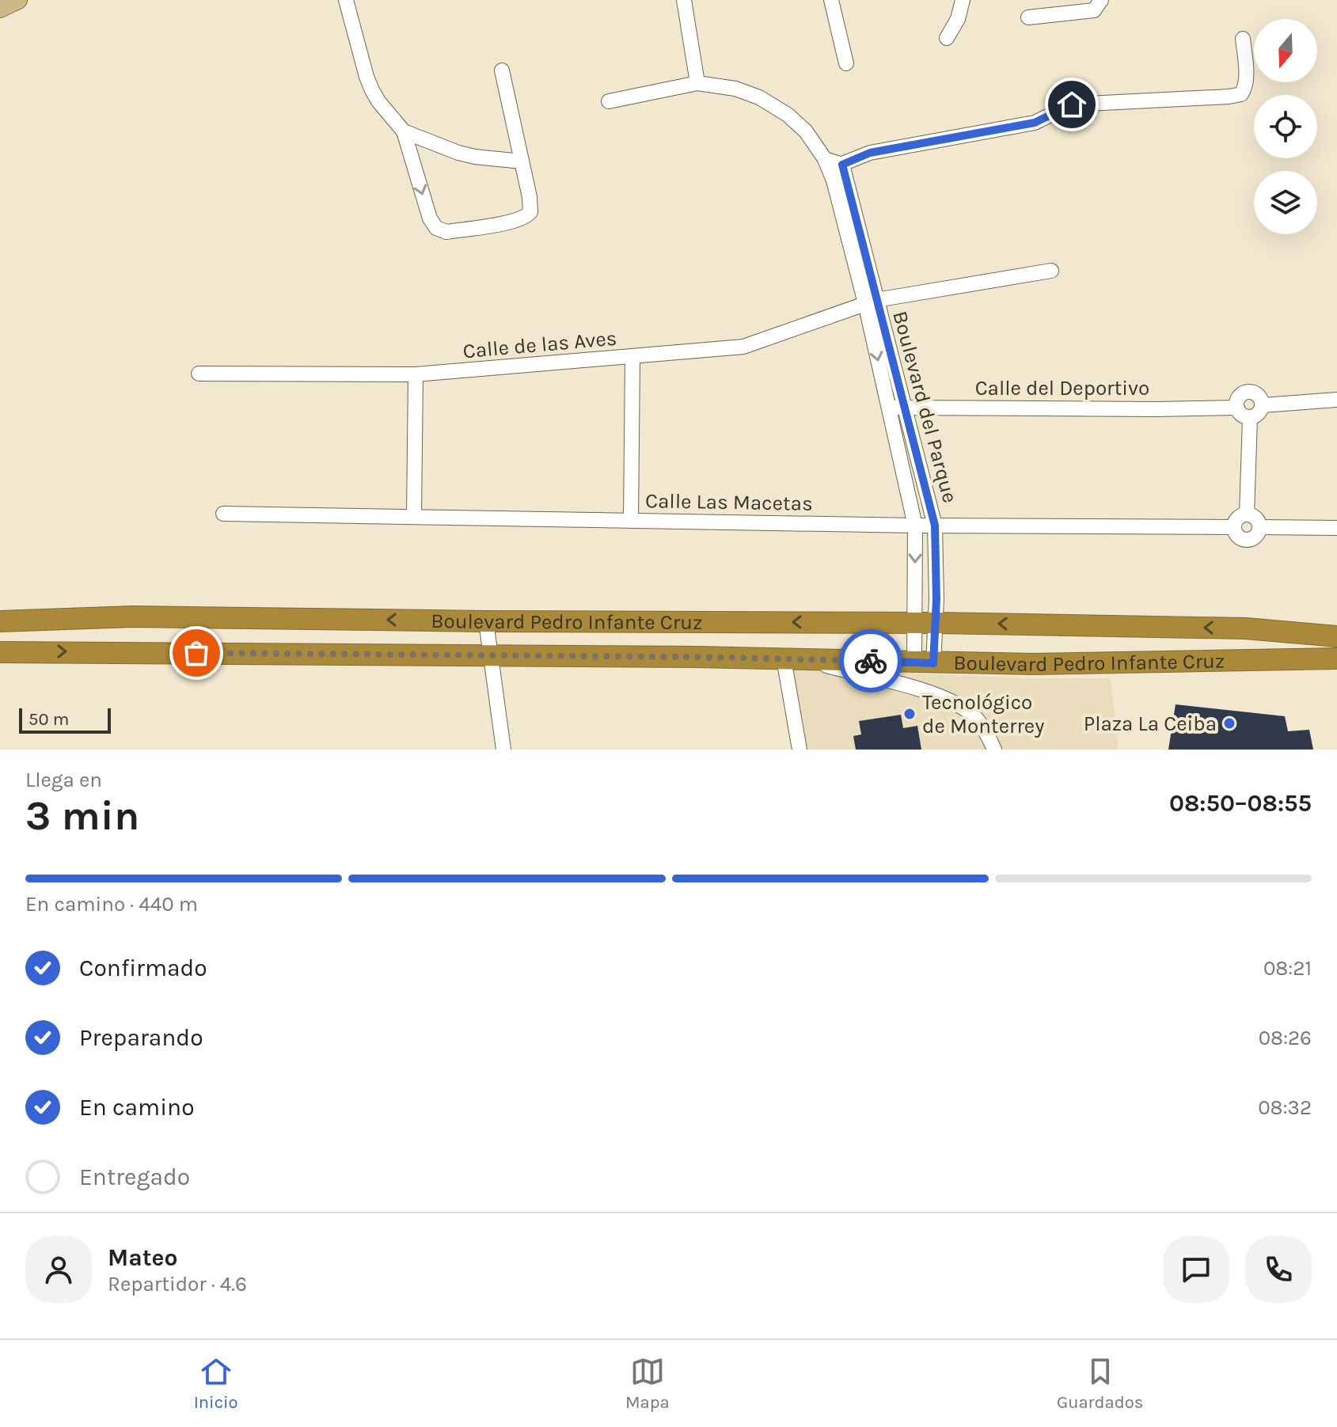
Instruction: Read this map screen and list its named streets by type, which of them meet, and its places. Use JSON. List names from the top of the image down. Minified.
{"streets":{"highway":["Boulevard Pedro Infante Cruz"],"street":["Calle de las Aves","Calle del Deportivo","Boulevard del Parque","Calle Las Macetas"]},"crossings":[["Calle de las Aves","Boulevard del Parque"],["Calle del Deportivo","Boulevard del Parque"],["Boulevard del Parque","Calle Las Macetas"],["Boulevard del Parque","Boulevard Pedro Infante Cruz"]],"places":["Tecnológico de Monterrey","Plaza La Ceiba"],"scale_bar":"50 m","north":"bottom","page":{"scale":"50 m","heading":["3 min","Llega en","08:50–08:55"],"panel":["Mateo","Repartidor · 4.6"],"bar":"En camino · 440 m","list":[["Confirmado","08:21"],["Preparando","08:26"],["En camino","08:32"],"Entregado"],"tabs":["Inicio","Mapa","Guardados"]}}
